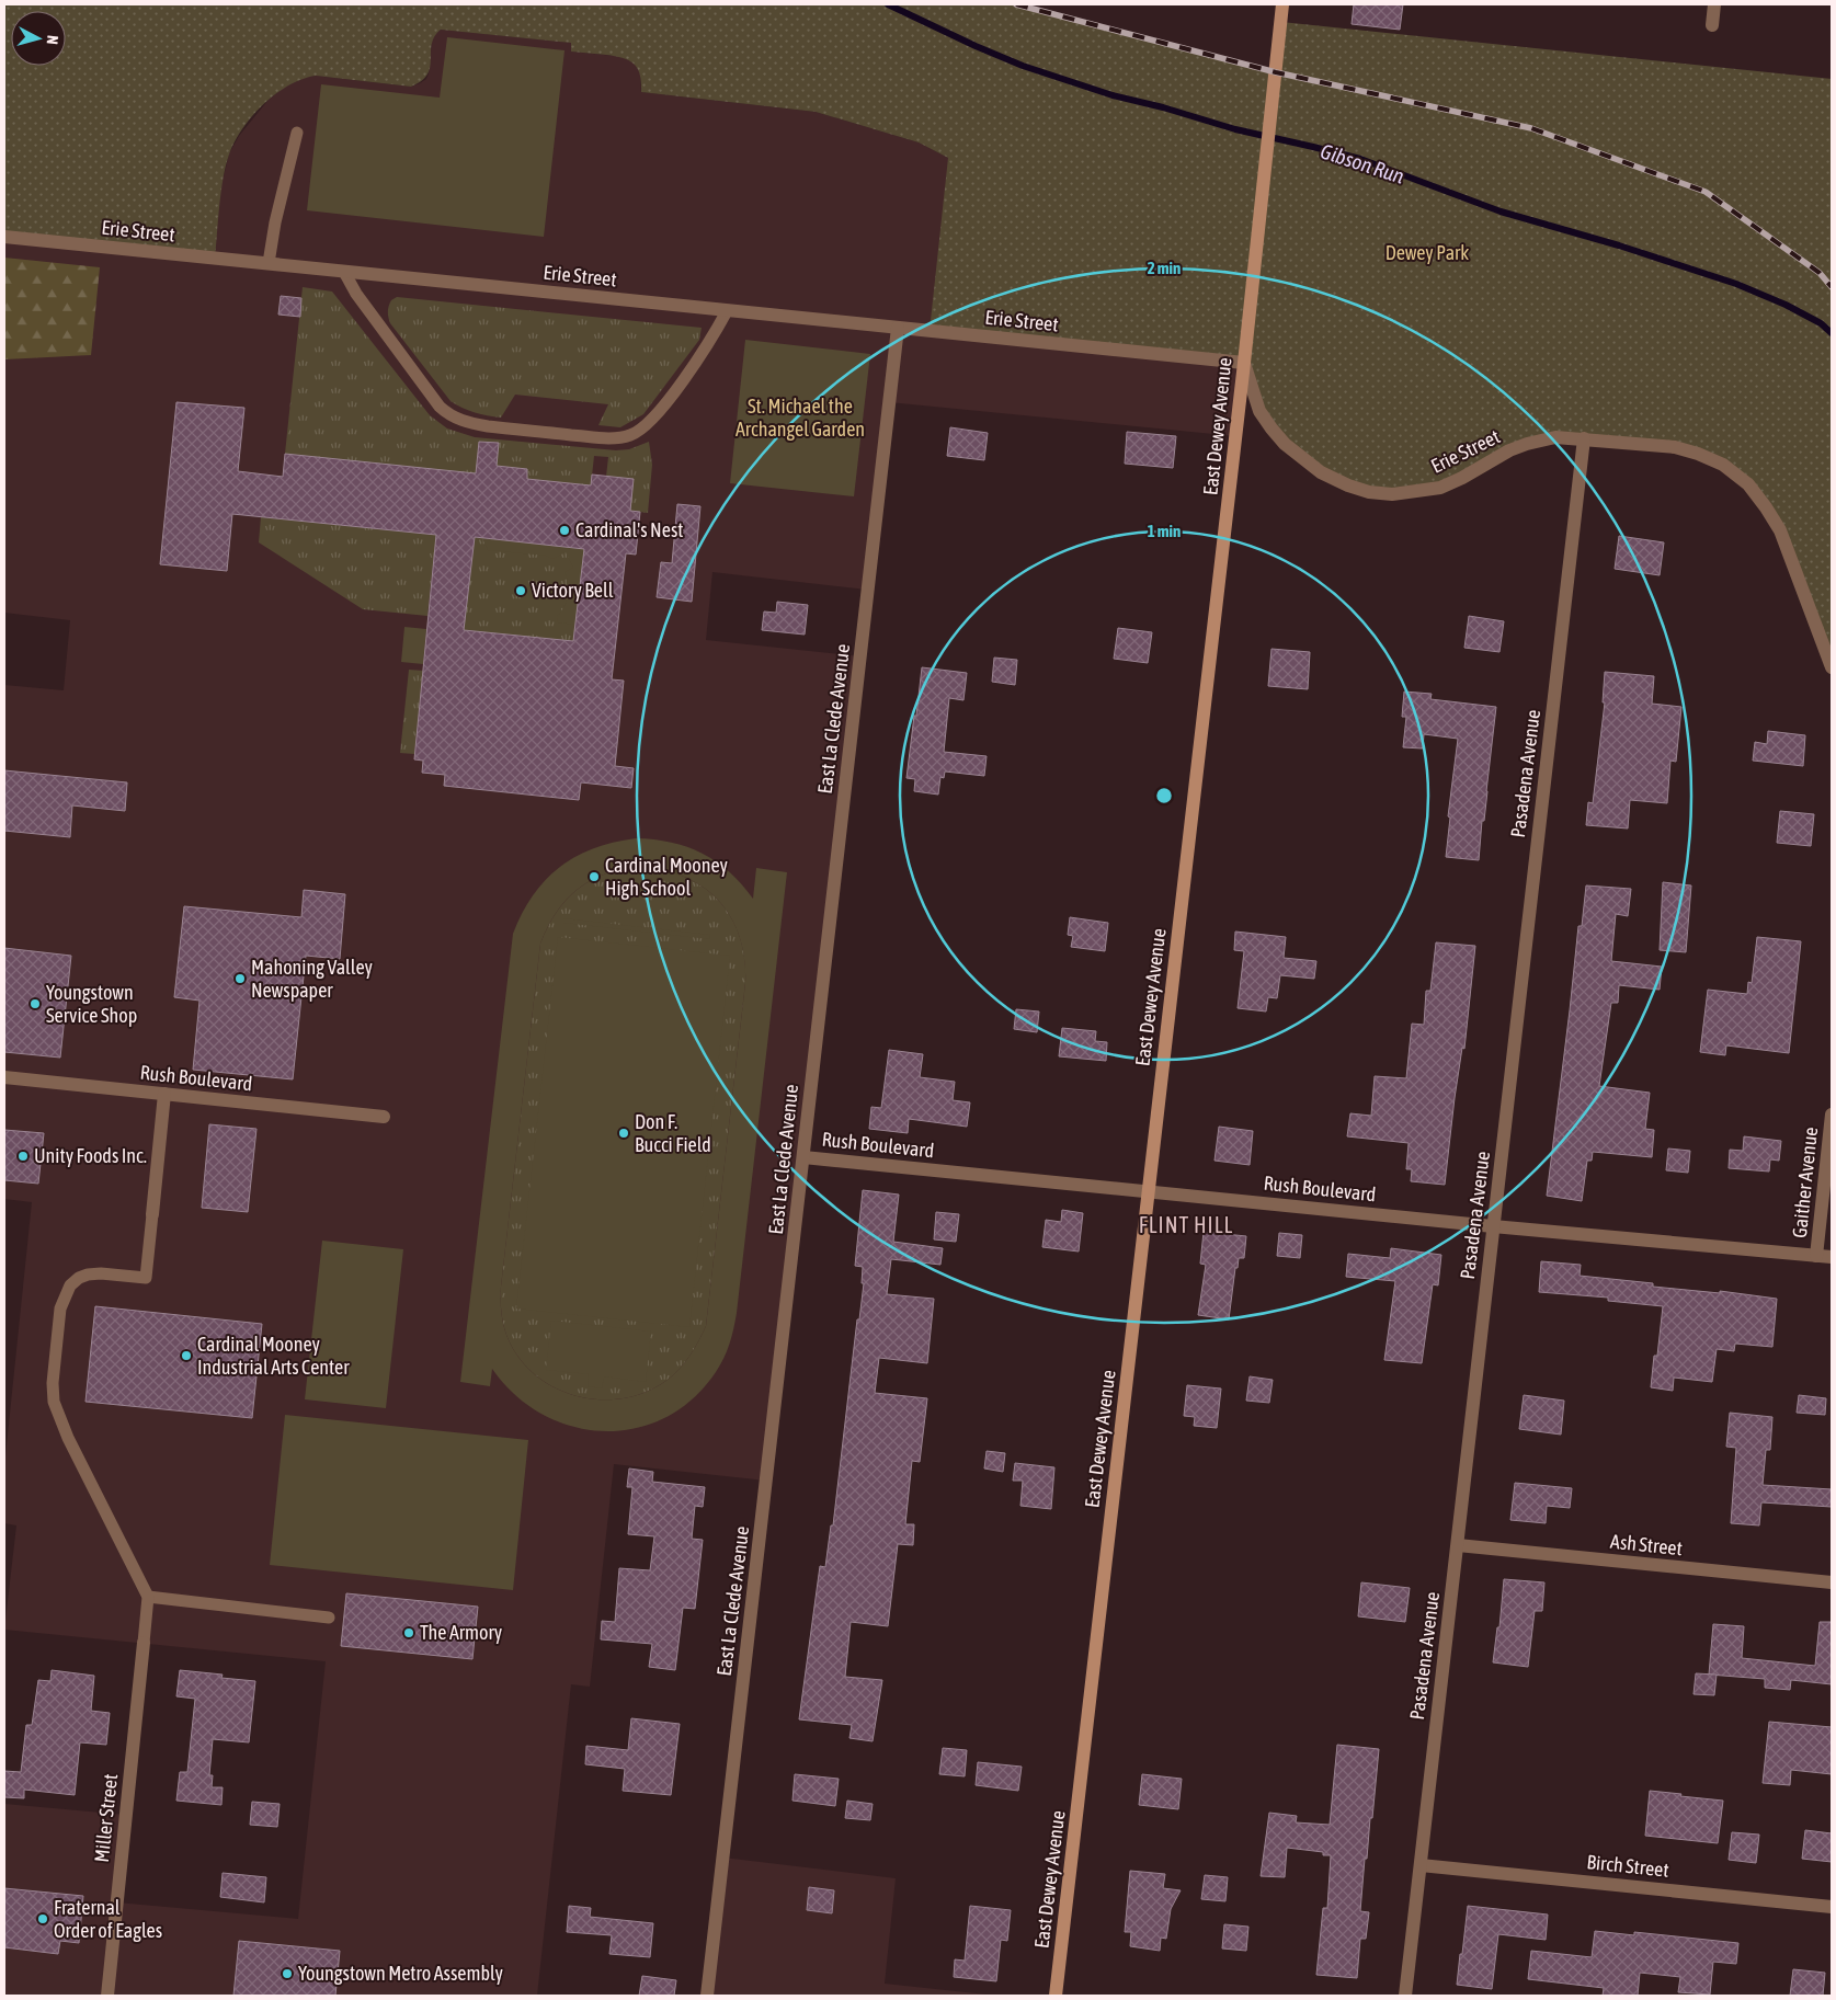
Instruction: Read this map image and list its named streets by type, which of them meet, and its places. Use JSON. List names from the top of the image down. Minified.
{"streets":{"street":["Erie Street","East Dewey Avenue","East La Clede Avenue","Pasadena Avenue","Rush Boulevard","Gaither Avenue","Ash Street","Miller Street","Birch Street"]},"crossings":[["Erie Street","East Dewey Avenue"],["Erie Street","East La Clede Avenue"],["Erie Street","Pasadena Avenue"],["East Dewey Avenue","Rush Boulevard"],["East La Clede Avenue","Rush Boulevard"],["Pasadena Avenue","Rush Boulevard"],["Pasadena Avenue","Ash Street"],["Pasadena Avenue","Birch Street"],["Rush Boulevard","Gaither Avenue"]],"districts":["FLINT HILL"],"water":["Gibson Run"],"parks":["Dewey Park","St. Michael the Archangel Garden"],"places":["Cardinal's Nest","Victory Bell","Cardinal Mooney High School","Mahoning Valley Newspaper","Youngstown Service Shop","Don F. Bucci Field","Unity Foods Inc.","Cardinal Mooney Industrial Arts Center","The Armory","Fraternal Order of Eagles","Youngstown Metro Assembly"],"north":"right","rings":["2 min","1 min"]}
